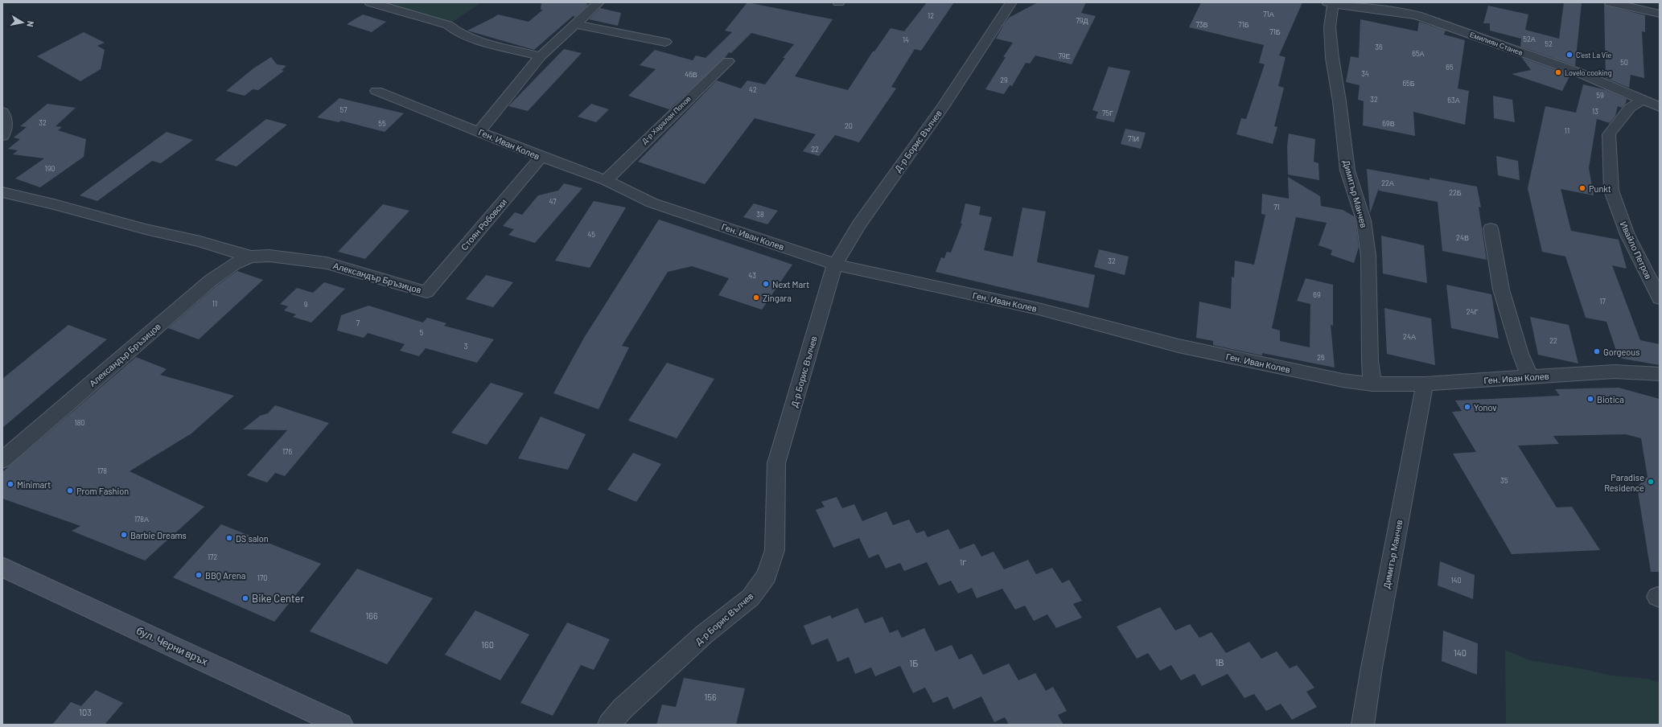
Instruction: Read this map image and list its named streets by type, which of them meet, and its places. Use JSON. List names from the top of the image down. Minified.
{"streets":{"main road":["бул. Черни връх"],"street":["Емилиян Станев","Д-р Харалан Попов","Д-р Борис Вълчев","Ген. Иван Колев","Димитър Манчев","Стоян Робовски","Ивайло Петров","Александър Бръзицов"]},"crossings":[["Емилиян Станев","Димитър Манчев"],["Емилиян Станев","Ивайло Петров"],["Д-р Харалан Попов","Ген. Иван Колев"],["Д-р Борис Вълчев","Ген. Иван Колев"],["Ген. Иван Колев","Димитър Манчев"],["Ген. Иван Колев","Стоян Робовски"],["Стоян Робовски","Александър Бръзицов"]],"places":["C'est La Vie","Lovelo cooking","Punkt","Next Mart","Zingara","Gorgeous","Biotica","Yonov","Paradise Residence","Minimart","Prom Fashion","Barbie Dreams","DS salon","BBQ Arena","Bike Center"],"house_numbers":["71А","12","79Д","73В","71Б","71Б","52А","14","52","36","65А","79Е","50","65","34","46В","29","65Б","42","59","32","63А","57","13","75Г","32","55","69В","20","11","71И","22","190","22А","22Б","47","71","38","45","24В","32","43","69","17","11","9","24Г","7","5","24А","22","3","26","180","176","178","35","178А","172","1Г","170","140","166","160","140","1В","1Б","156","103"],"north":"right"}
